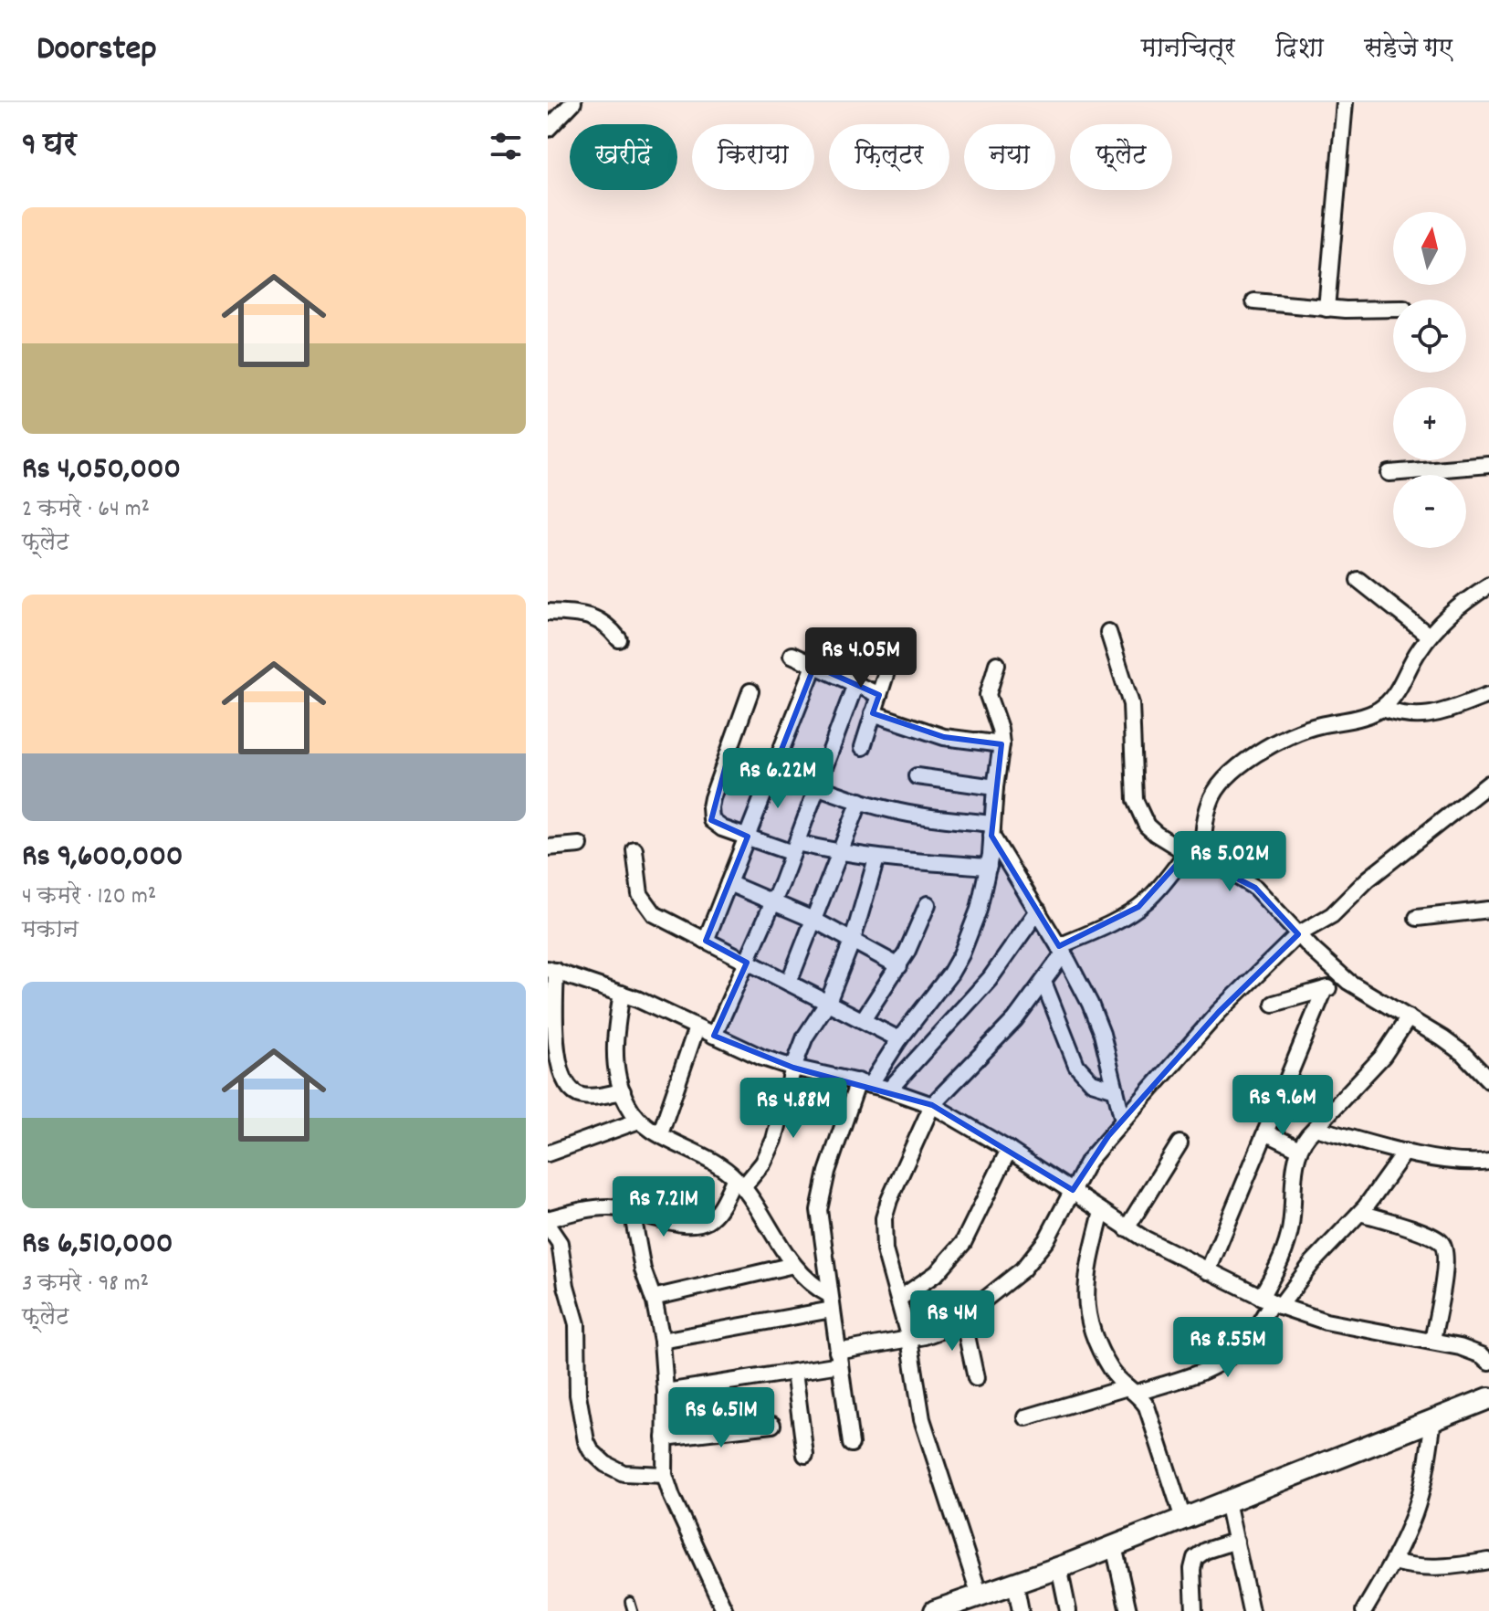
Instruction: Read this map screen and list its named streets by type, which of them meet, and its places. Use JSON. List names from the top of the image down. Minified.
{"north":"top","page":{"header":"Doorstep","nav":["मानचित्र","दिशा","सहेजे गए"],"heading":"9 घर","chip":["खरीदें","किराया","फ़िल्टर","नया","फ़्लैट"],"list":[{"name":"Rs 4,050,000","note":"2 कमरे · 64 m² · फ़्लैट"},{"name":"Rs 9,600,000","note":"4 कमरे · 120 m² · मकान"},{"name":"Rs 6,510,000","note":"3 कमरे · 98 m² · फ़्लैट"}],"map_buttons":["+","−"],"price":["Rs 4.05M","Rs 6.22M","Rs 5.02M","Rs 9.6M","Rs 4.88M","Rs 7.21M","Rs 4M","Rs 8.55M","Rs 6.51M"]}}
